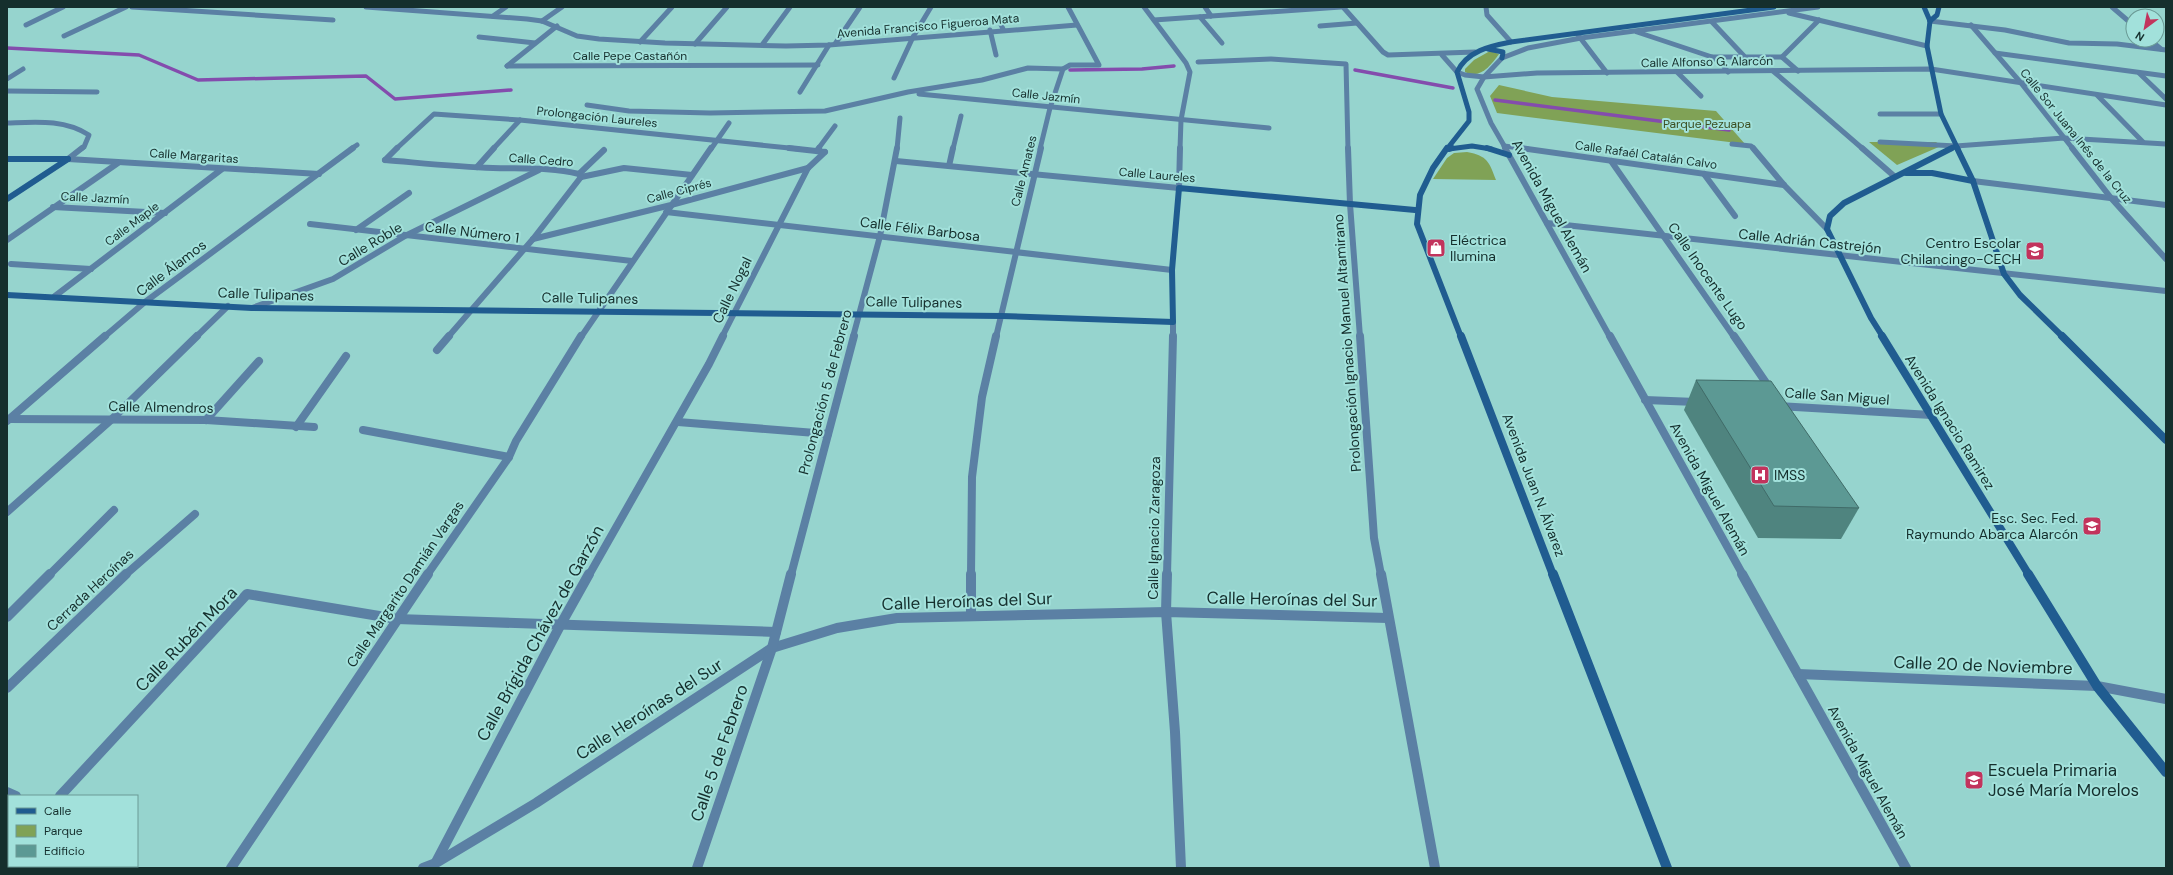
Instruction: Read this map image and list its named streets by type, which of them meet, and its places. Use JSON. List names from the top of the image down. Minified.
{"streets":{"main road":["Calle Laureles","Calle Tulipanes","Avenida Ignacio Ramirez","Avenida Juan N. Álvarez","Calle Ignacio Zaragoza"],"street":["Avenida Francisco Figueroa Mata","Calle Pepe Castañón","Calle Alfonso G. Alarcón","Calle Jazmín","Prolongación Laureles","Calle Sor Juana Inés de la Cruz","Calle Rafaél Catalán Calvo","Calle Margaritas","Calle Cedro","Calle Amates","Calle Ciprés","Avenida Miguel Alemán","Calle Maple","Calle Félix Barbosa","Calle Número 1","Calle Adrián Castrejón","Calle Roble","Calle Álamos","Calle Inocente Lugo","Calle Nogal","Prolongación Ignacio Manuel Altamirano","Prolongación 5 de Febrero","Calle San Miguel","Calle Almendros","Calle Margarito Damián Vargas","Cerrada Heroínas","Calle Heroínas del Sur","Calle Brígida Chávez de Garzón","Calle Rubén Mora","Calle 20 de Noviembre","Calle 5 de Febrero"]},"crossings":[["Avenida Francisco Figueroa Mata","Calle Pepe Castañón"],["Calle Alfonso G. Alarcón","Calle Sor Juana Inés de la Cruz"],["Calle Alfonso G. Alarcón","Avenida Miguel Alemán"],["Calle Alfonso G. Alarcón","Avenida Juan N. Álvarez"],["Calle Jazmín","Calle Margaritas"],["Calle Jazmín","Calle Amates"],["Calle Jazmín","Calle Maple"],["Prolongación Laureles","Calle Cedro"],["Prolongación Laureles","Calle Ciprés"],["Prolongación Laureles","Calle Margarito Damián Vargas"],["Calle Rafaél Catalán Calvo","Avenida Miguel Alemán"],["Calle Rafaél Catalán Calvo","Calle Inocente Lugo"],["Calle Margaritas","Calle Maple"],["Calle Margaritas","Calle Álamos"],["Calle Cedro","Calle Roble"],["Calle Cedro","Calle Margarito Damián Vargas"],["Calle Amates","Calle Laureles"],["Calle Amates","Calle Félix Barbosa"],["Calle Amates","Calle Tulipanes"],["Calle Amates","Calle Heroínas del Sur"],["Calle Laureles","Prolongación Ignacio Manuel Altamirano"],["Calle Laureles","Prolongación 5 de Febrero"],["Calle Laureles","Avenida Juan N. Álvarez"],["Calle Laureles","Calle Ignacio Zaragoza"],["Calle Ciprés","Calle Nogal"],["Calle Ciprés","Calle Margarito Damián Vargas"],["Avenida Miguel Alemán","Calle Adrián Castrejón"],["Avenida Miguel Alemán","Calle 20 de Noviembre"],["Calle Maple","Calle Tulipanes"],["Calle Félix Barbosa","Calle Nogal"],["Calle Félix Barbosa","Prolongación 5 de Febrero"],["Calle Félix Barbosa","Calle Ignacio Zaragoza"],["Calle Félix Barbosa","Calle Margarito Damián Vargas"],["Calle Número 1","Calle Roble"],["Calle Número 1","Calle Margarito Damián Vargas"],["Calle Adrián Castrejón","Calle Inocente Lugo"],["Calle Adrián Castrejón","Avenida Ignacio Ramirez"],["Calle Roble","Calle Tulipanes"],["Calle Álamos","Calle Tulipanes"],["Calle Álamos","Calle Almendros"],["Calle Inocente Lugo","Calle San Miguel"],["Calle Nogal","Calle Tulipanes"],["Calle Nogal","Calle Brígida Chávez de Garzón"],["Calle Tulipanes","Prolongación 5 de Febrero"],["Calle Tulipanes","Calle Ignacio Zaragoza"],["Calle Tulipanes","Calle Margarito Damián Vargas"],["Prolongación Ignacio Manuel Altamirano","Calle Heroínas del Sur"],["Prolongación 5 de Febrero","Calle Heroínas del Sur"],["Prolongación 5 de Febrero","Calle 5 de Febrero"],["Calle San Miguel","Avenida Ignacio Ramirez"],["Avenida Ignacio Ramirez","Calle 20 de Noviembre"],["Calle Ignacio Zaragoza","Calle Heroínas del Sur"],["Calle Margarito Damián Vargas","Calle Rubén Mora"],["Calle Heroínas del Sur","Calle Brígida Chávez de Garzón"],["Calle Heroínas del Sur","Calle 5 de Febrero"]],"parks":["Parque Pezuapa"],"places":{"shop":["Eléctrica Ilumina"],"school or university":["Centro Escolar Chilancingo-CECH","Esc. Sec. Fed. Raymundo Abarca Alarcón","Escuela Primaria José María Morelos"],"hospital":["IMSS"]},"legend":["Calle","Parque","Edificio"],"north":"bottom left"}
